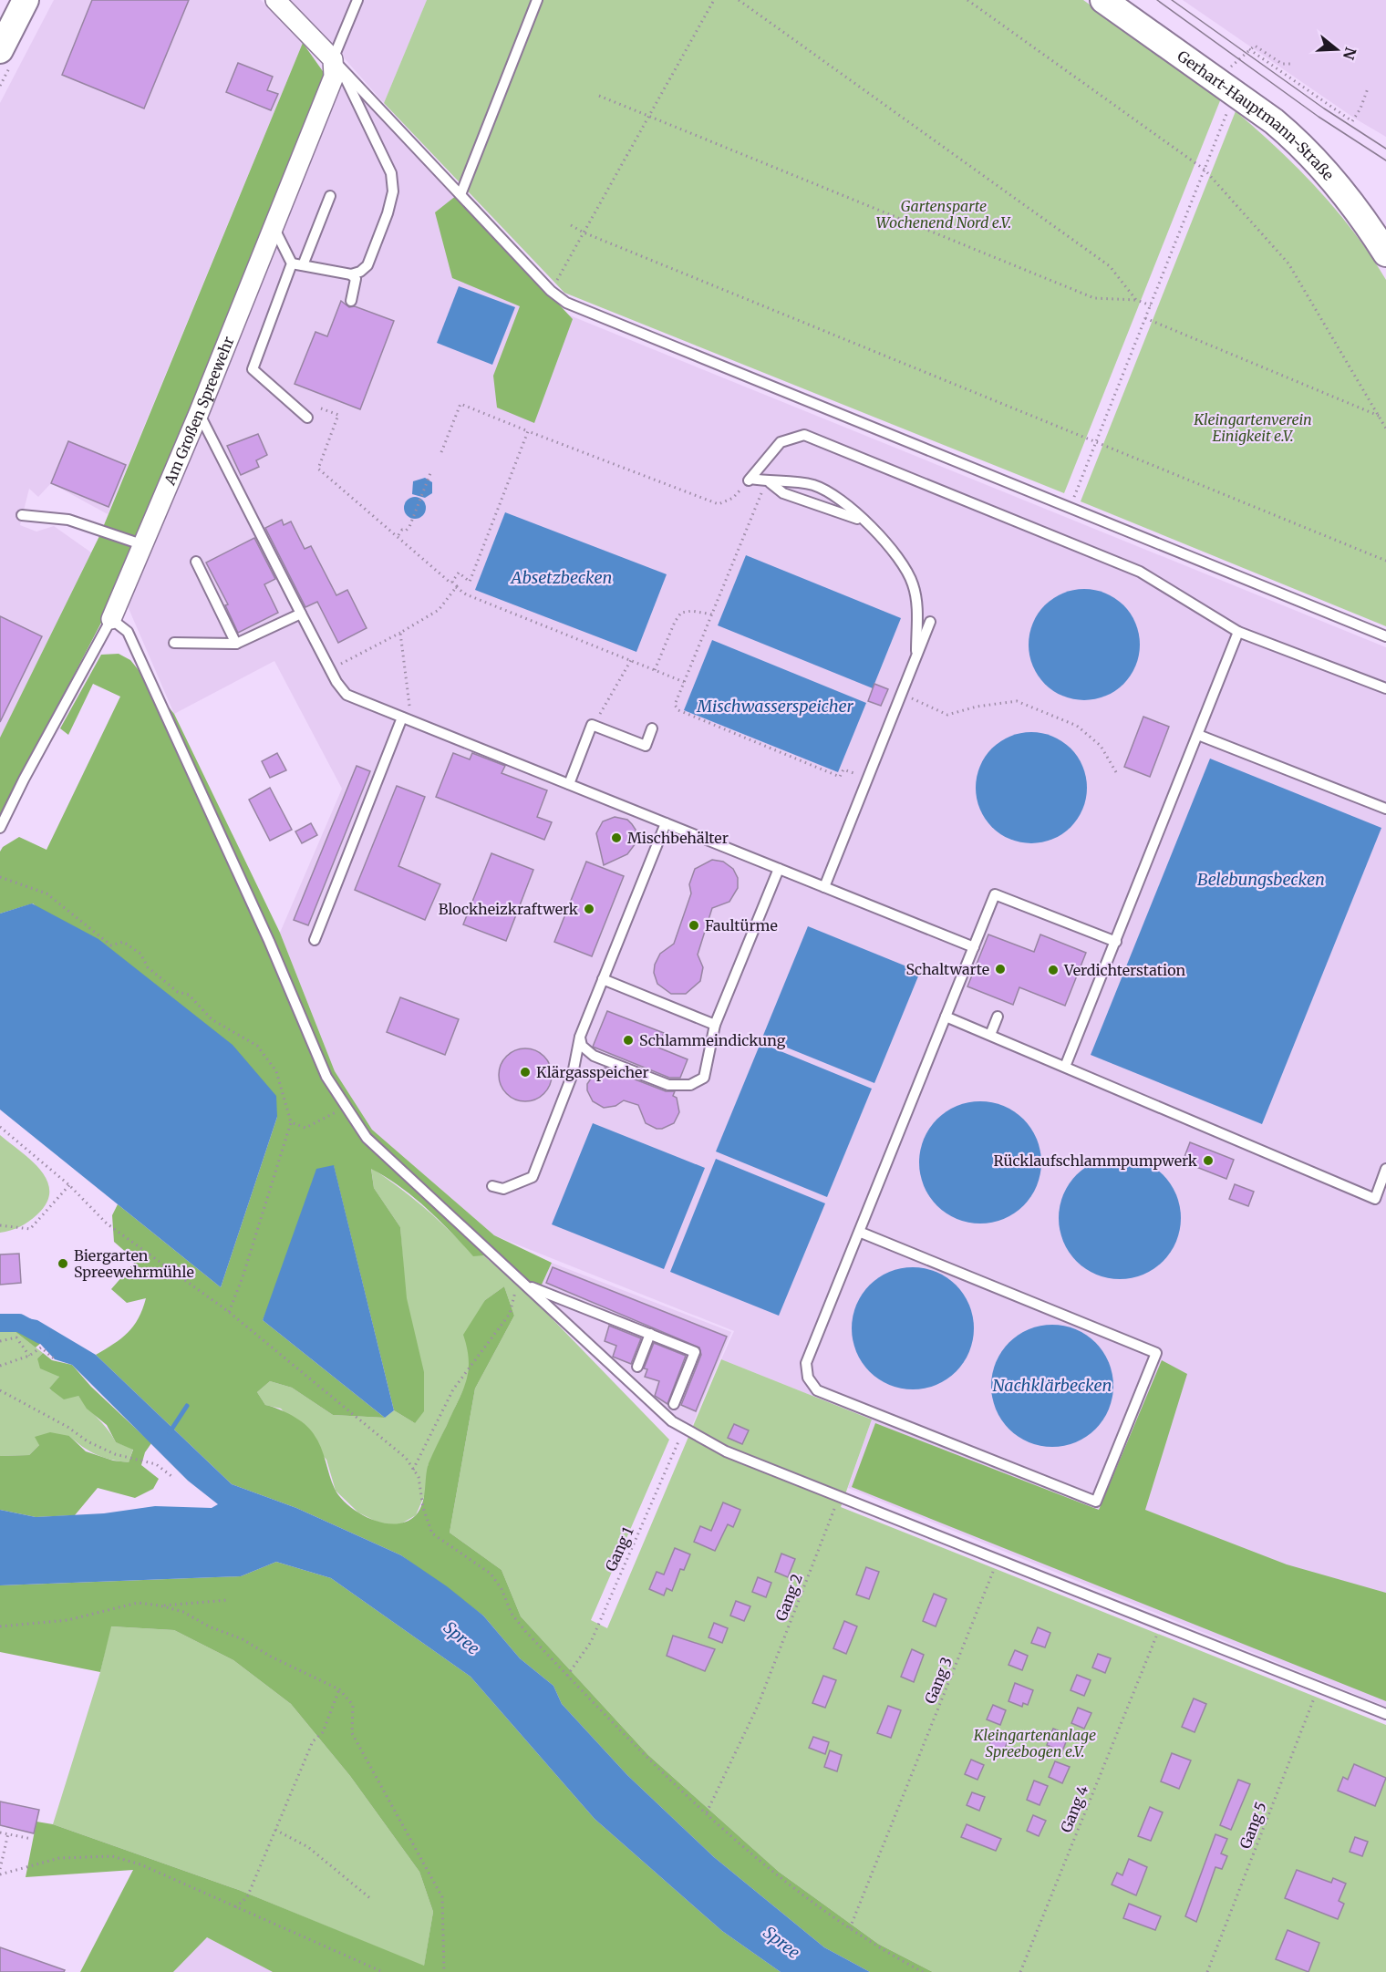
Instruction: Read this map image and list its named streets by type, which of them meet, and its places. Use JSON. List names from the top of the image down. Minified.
{"streets":{"street":["Gerhart-Hauptmann-Straße","Am Großen Spreewehr"],"path":["Gang 1","Gang 2","Gang 3","Gang 4","Gang 5"]},"water":["Absetzbecken","Mischwasserspeicher","Belebungsbecken","Nachklärbecken","Spree"],"parks":["Gartensparte Wochenend Nord e.V.","Kleingartenverein Einigkeit e.V.","Kleingartenanlage Spreebogen e.V."],"places":["Mischbehälter","Blockheizkraftwerk","Faultürme","Schaltwarte","Verdichterstation","Schlammeindickung","Klärgasspeicher","Rücklaufschlammpumpwerk","Biergarten Spreewehrmühle"],"north":"right"}
